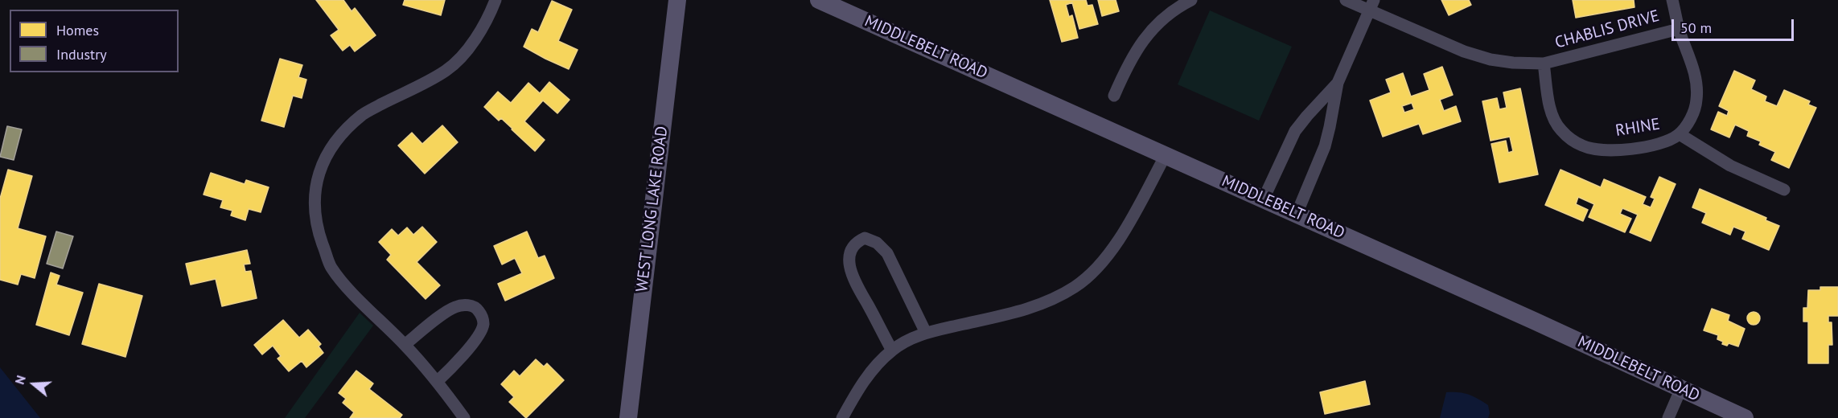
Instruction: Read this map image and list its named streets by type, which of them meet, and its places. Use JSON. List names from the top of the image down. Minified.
{"streets":{"street":["CHABLIS DRIVE","MIDDLEBELT ROAD","RHINE","WEST LONG LAKE ROAD"]},"crossings":[["CHABLIS DRIVE","RHINE"]],"legend":["Homes","Industry"],"scale_bar":"50 m","north":"left"}
